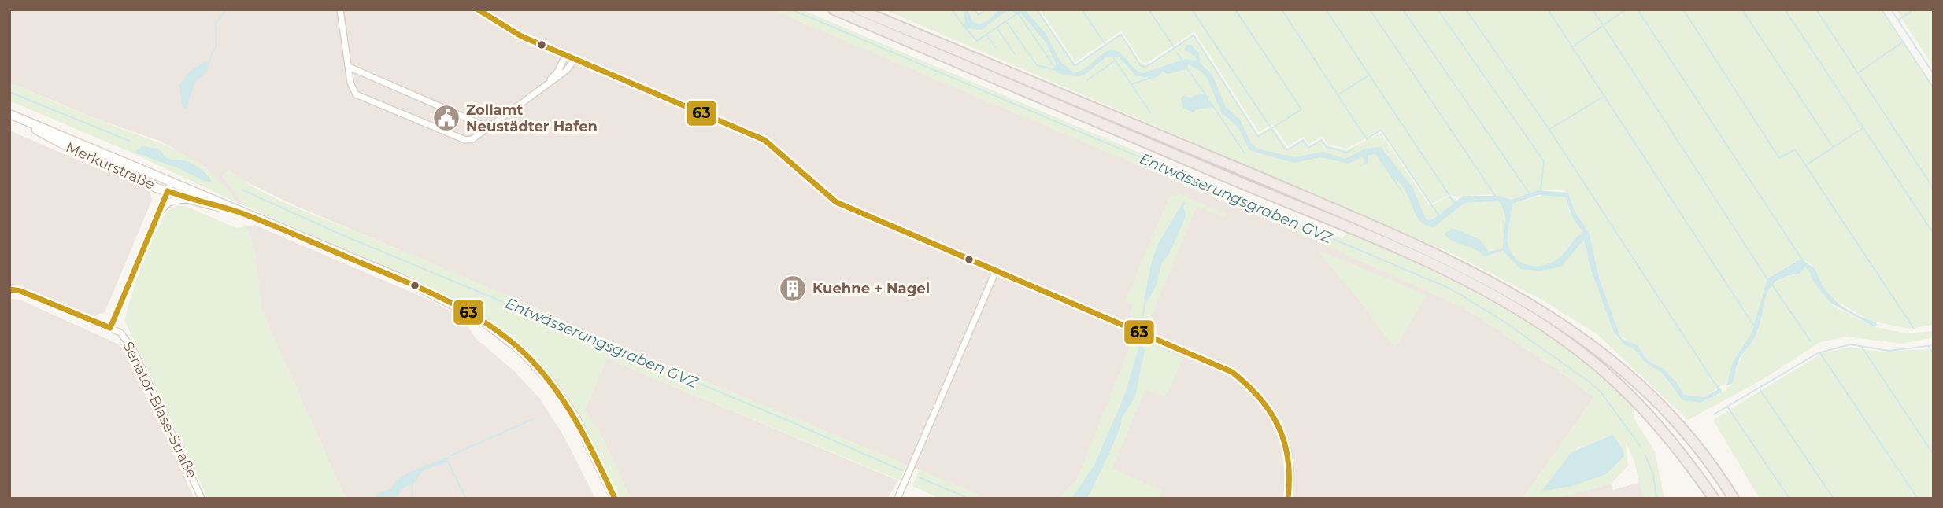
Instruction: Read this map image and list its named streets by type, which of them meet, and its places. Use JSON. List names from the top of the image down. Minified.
{"streets":{"street":["Merkurstraße","Senator-Blase-Straße"]},"crossings":[["Merkurstraße","Senator-Blase-Straße"]],"water":["Entwässerungsgraben GVZ"],"places":{"public building":["Zollamt Neustädter Hafen"],"building":["Kuehne + Nagel"]},"lines":["transit line 63"]}
